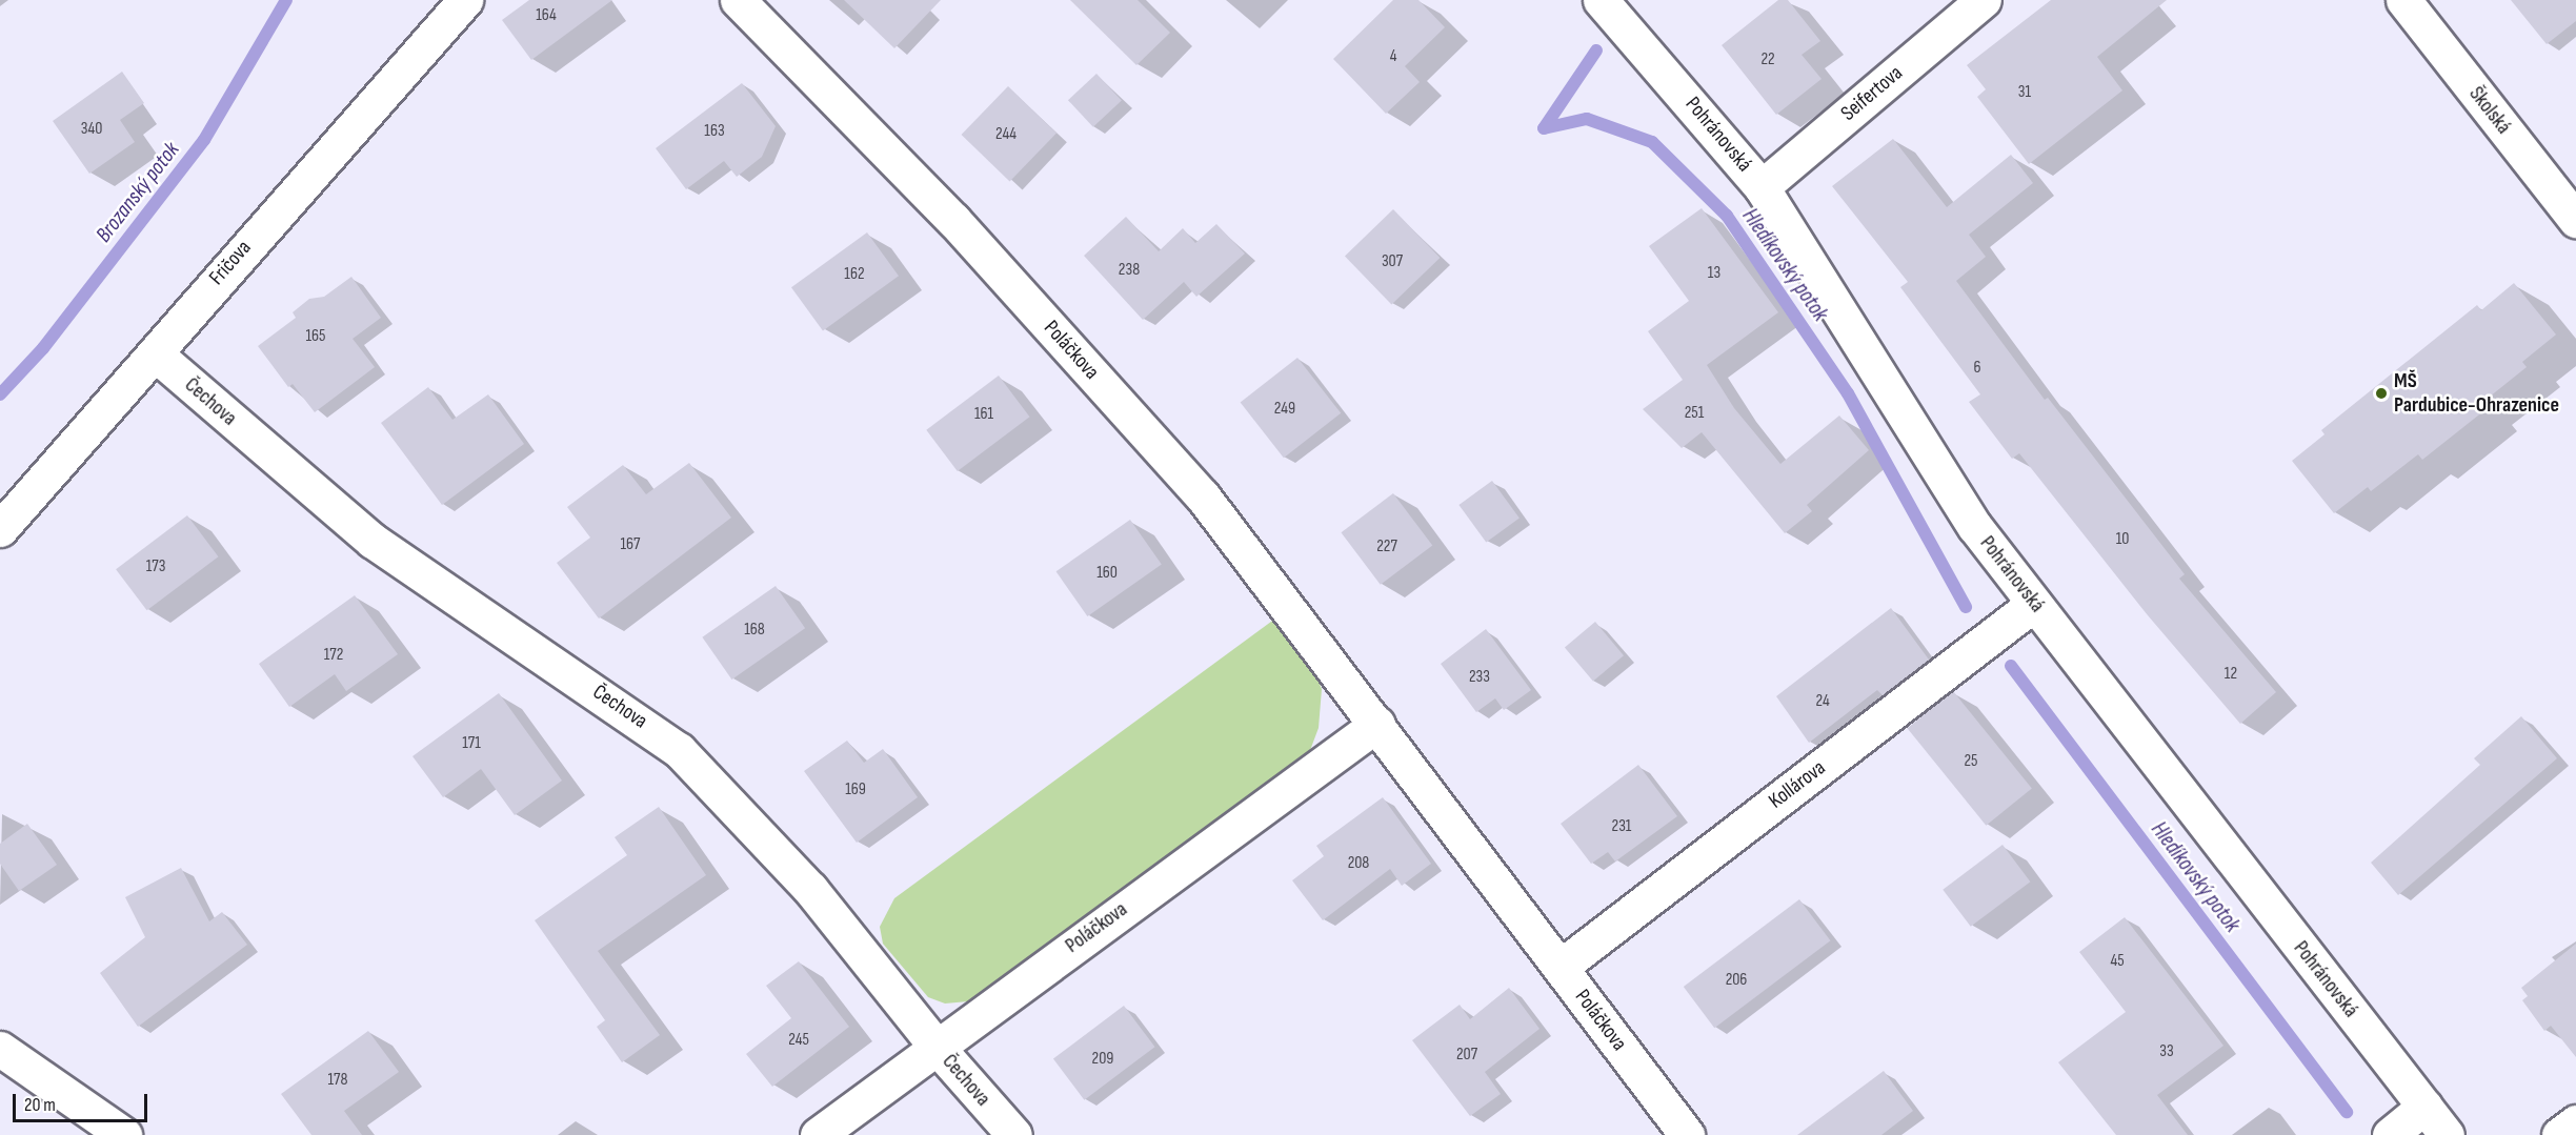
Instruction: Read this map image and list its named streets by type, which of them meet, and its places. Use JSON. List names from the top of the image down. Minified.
{"streets":{"street":["Seifertova","Školská","Pohránovská","Fričova","Poláčkova","Čechova","Kollárova"]},"crossings":[["Seifertova","Pohránovská"],["Pohránovská","Kollárova"],["Fričova","Čechova"],["Poláčkova","Čechova"],["Poláčkova","Kollárova"]],"water":["Brozanský potok","Hledíkovský potok"],"places":["MŠ Pardubice-Ohrazenice"],"house_numbers":["164","4","22","31","340","163","244","307","238","13","162","165","6","249","251","161","10","167","227","173","160","168","172","12","233","24","171","25","169","231","208","45","206","245","33","207","209","178"],"scale_bar":"20 m"}
